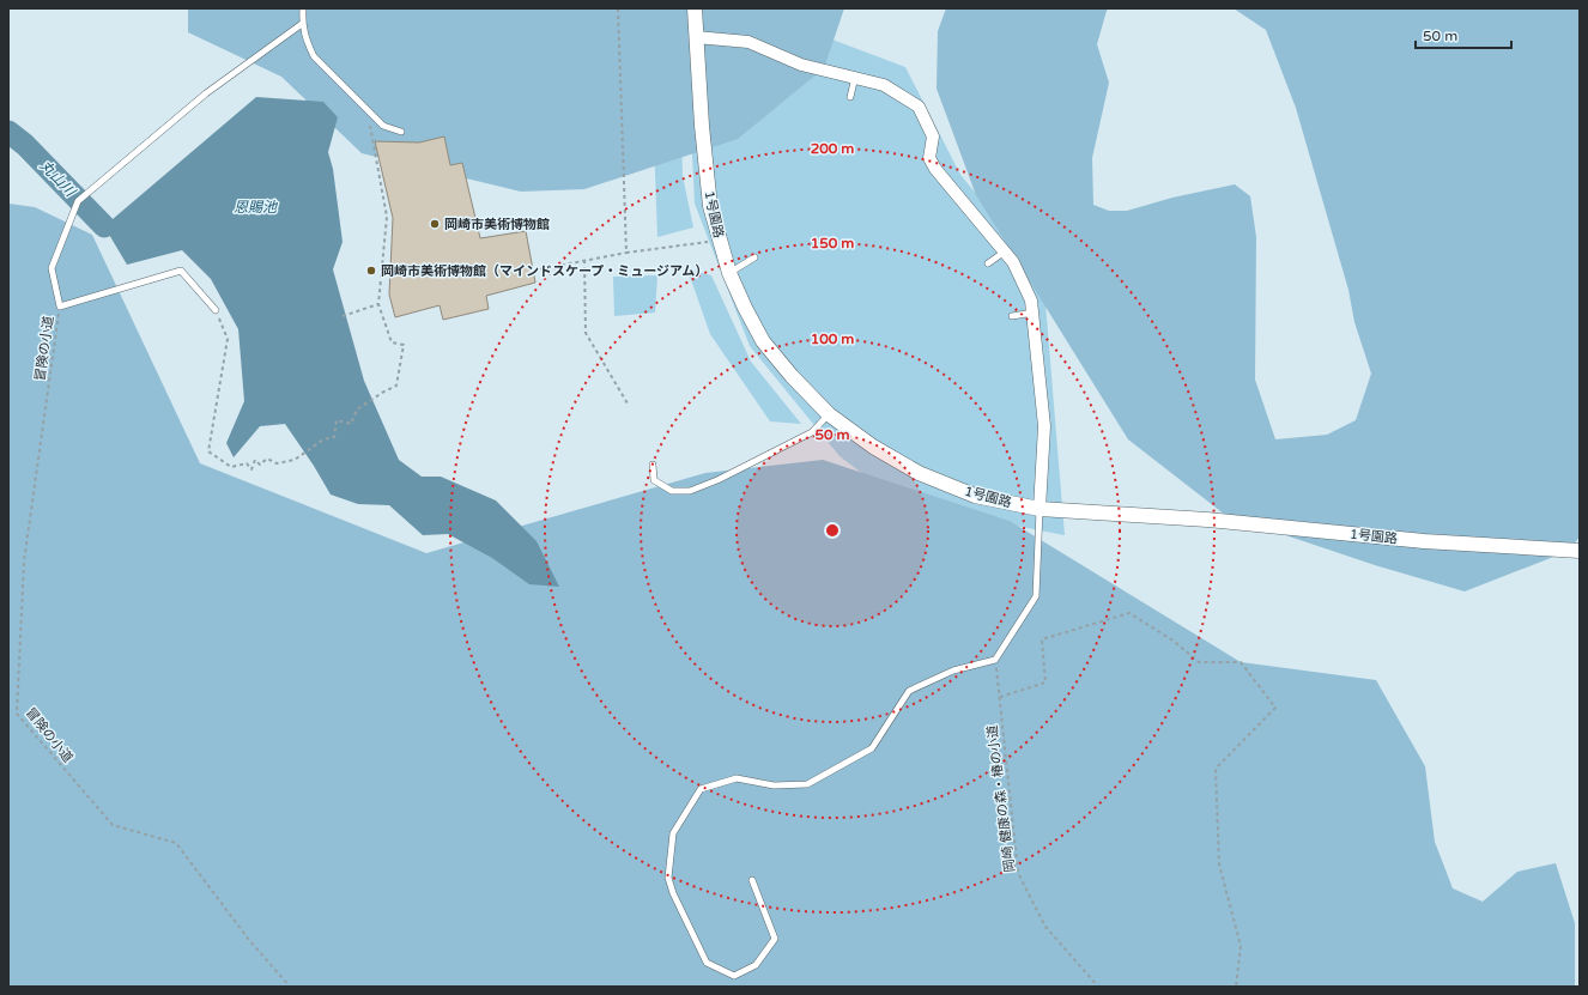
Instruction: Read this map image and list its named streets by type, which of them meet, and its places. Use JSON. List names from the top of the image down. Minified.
{"streets":{"street":["1号園路"],"path":["冒険の小道","岡崎 健康の森・椿の小道"]},"water":["丸山川","恩賜池"],"places":["岡崎市美術博物館","岡崎市美術博物館（マインドスケープ・ミュージアム）"],"scale_bar":"50 m","rings":["200 m","150 m","100 m","50 m"]}
